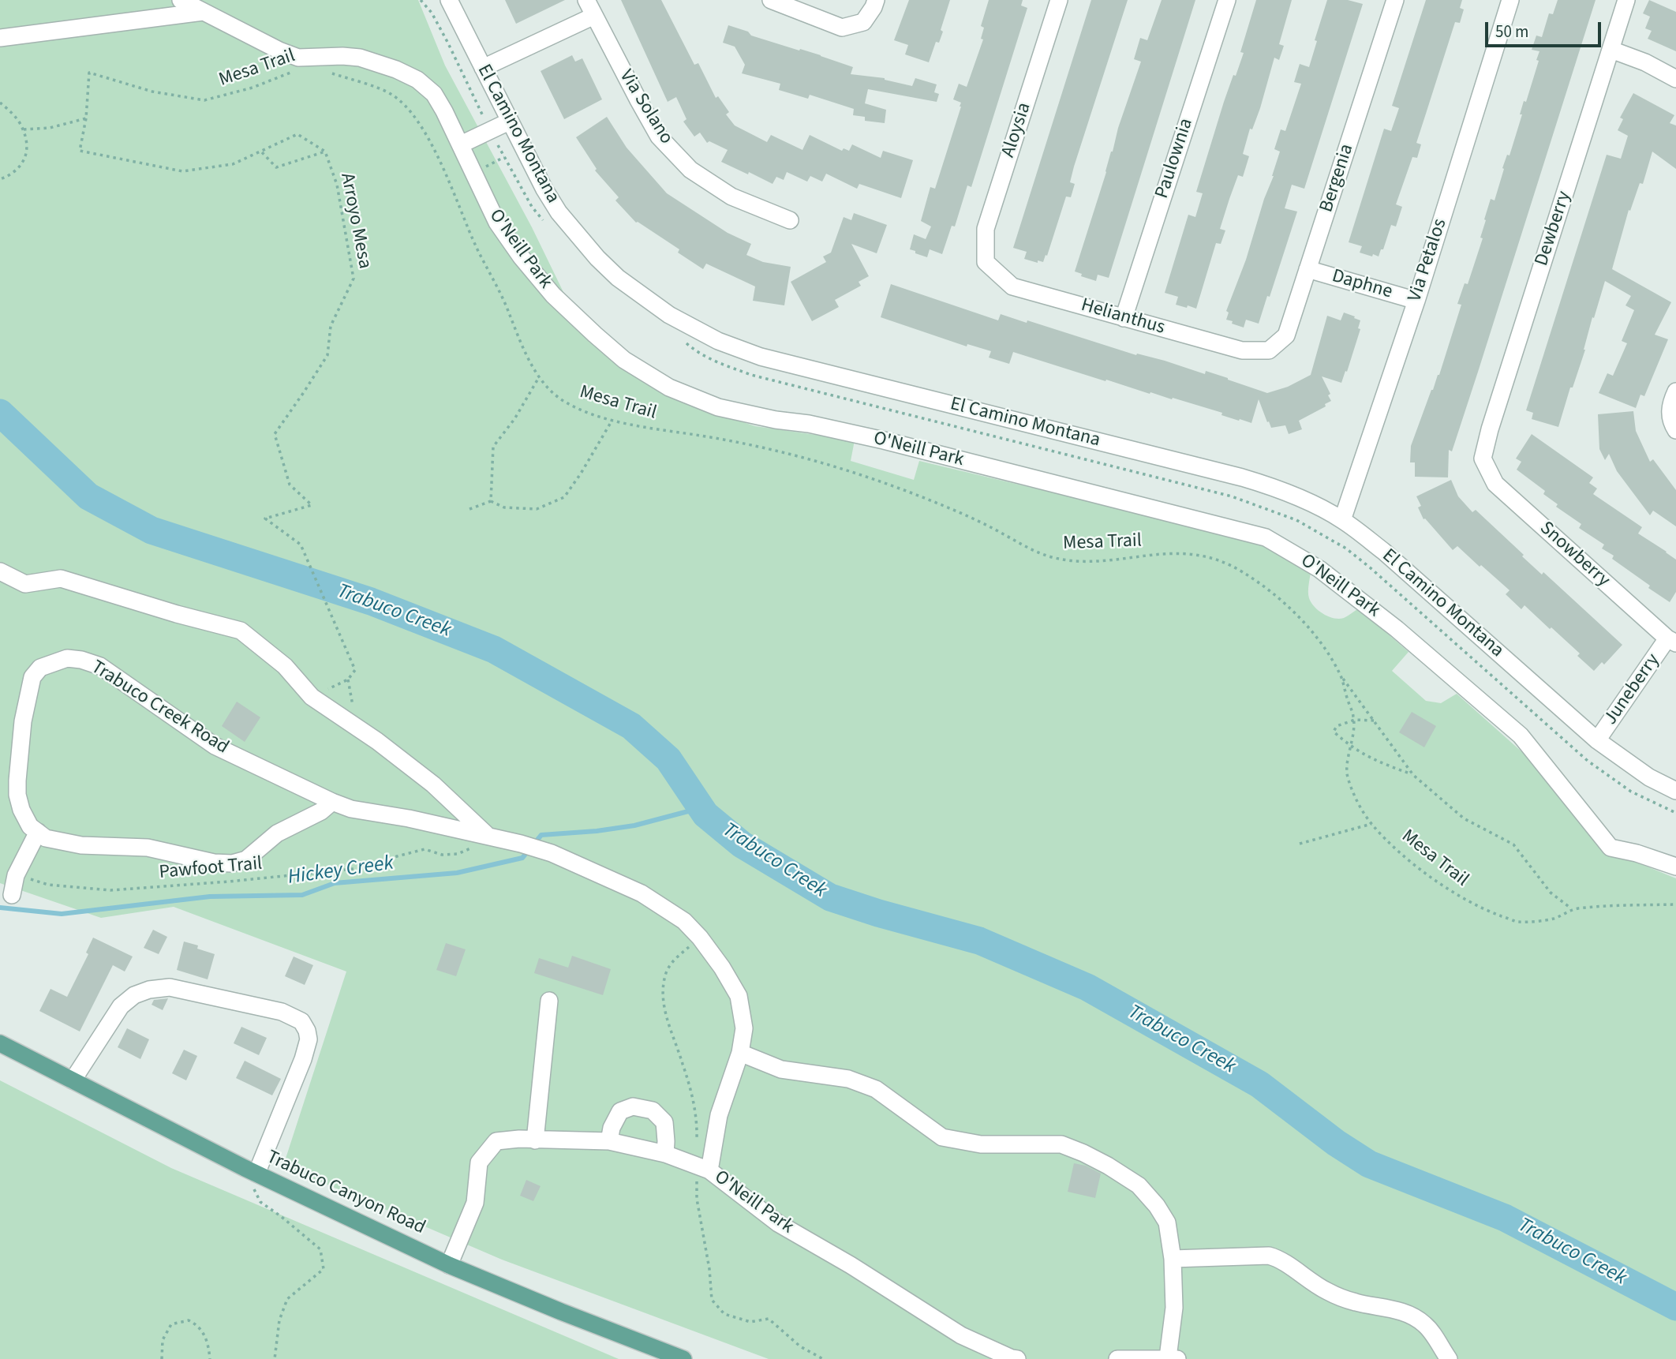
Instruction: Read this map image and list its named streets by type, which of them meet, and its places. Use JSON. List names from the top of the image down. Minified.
{"streets":{"main road":["Trabuco Canyon Road"],"street":["Via Solano","Aloysia","El Camino Montana","Paulownia","Bergenia","Dewberry","O'Neill Park","Via Petalos","Daphne","Helianthus","Snowberry","Juneberry","Trabuco Creek Road"],"path":["Mesa Trail","Arroyo Mesa","Pawfoot Trail"]},"crossings":[["Mesa Trail","Arroyo Mesa"],["Aloysia","Helianthus"],["El Camino Montana","Via Petalos"],["El Camino Montana","Juneberry"],["Paulownia","Helianthus"],["Bergenia","Daphne"],["Bergenia","Helianthus"],["Dewberry","Snowberry"],["O'Neill Park","Trabuco Canyon Road"],["Via Petalos","Daphne"],["Snowberry","Juneberry"]],"water":["Trabuco Creek","Hickey Creek"],"scale_bar":"50 m"}
